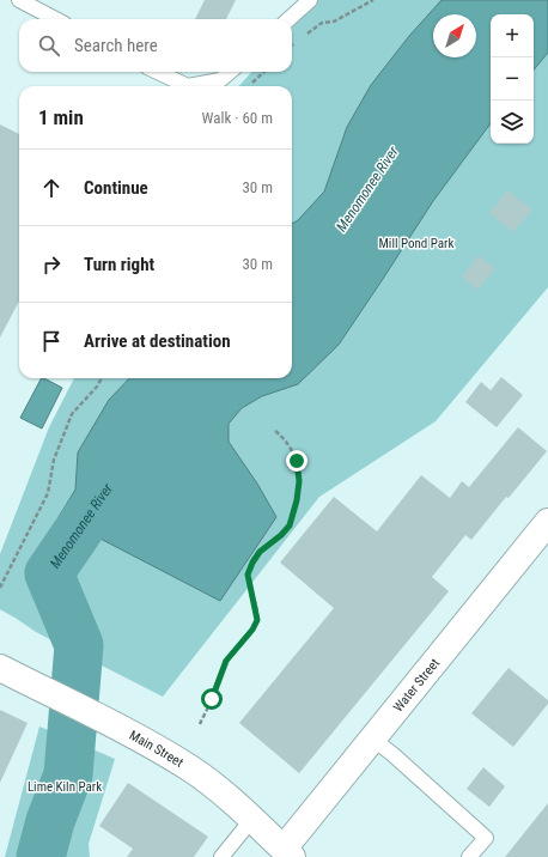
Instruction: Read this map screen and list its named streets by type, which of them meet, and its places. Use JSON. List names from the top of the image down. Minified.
{"streets":{"street":["Water Street","Main Street"]},"crossings":[["Water Street","Main Street"]],"water":["Menomonee River"],"parks":["Mill Pond Park","Lime Kiln Park"],"north":"top right","page":{"map_buttons":["+","−"],"search":"Search here","heading":["1 min","Walk · 60 m"],"list":[["Continue","30 m"],["Turn right","30 m"],"Arrive at destination"]}}
